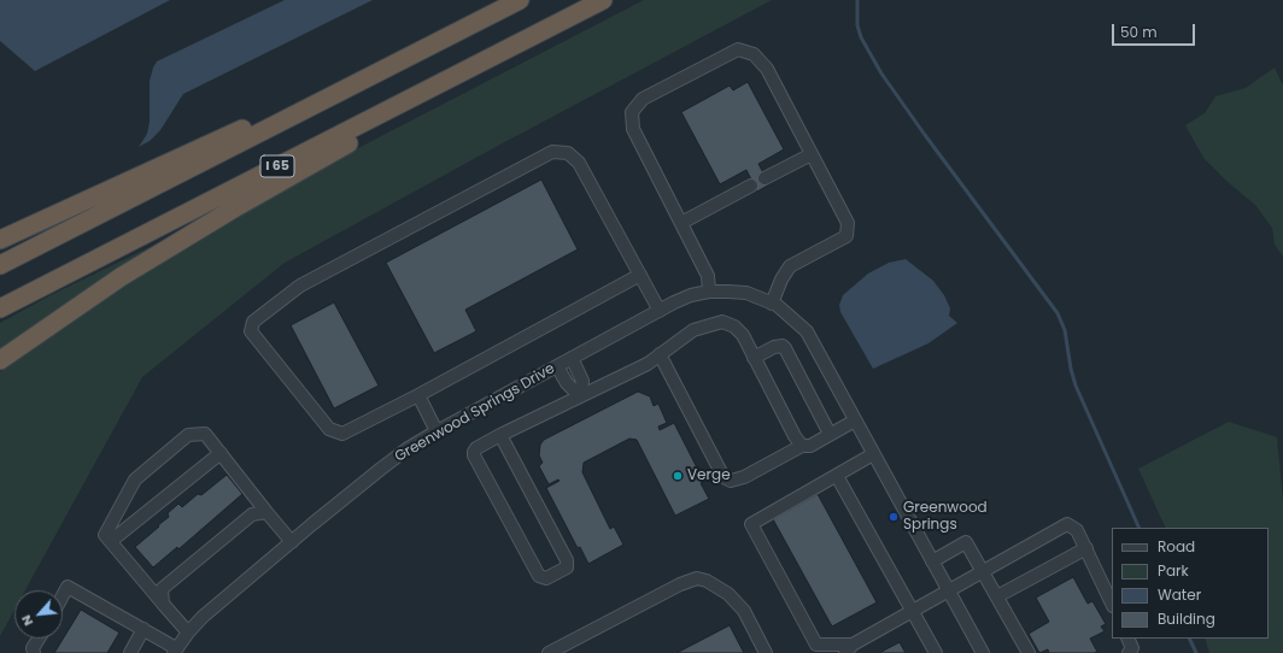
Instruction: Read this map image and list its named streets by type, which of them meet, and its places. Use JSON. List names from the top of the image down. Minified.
{"streets":{"highway":["I 65"],"street":["Greenwood Springs Drive"]},"places":["Verge","Greenwood Springs"],"legend":["Road","Park","Water","Building"],"scale_bar":"50 m","north":"bottom left"}
